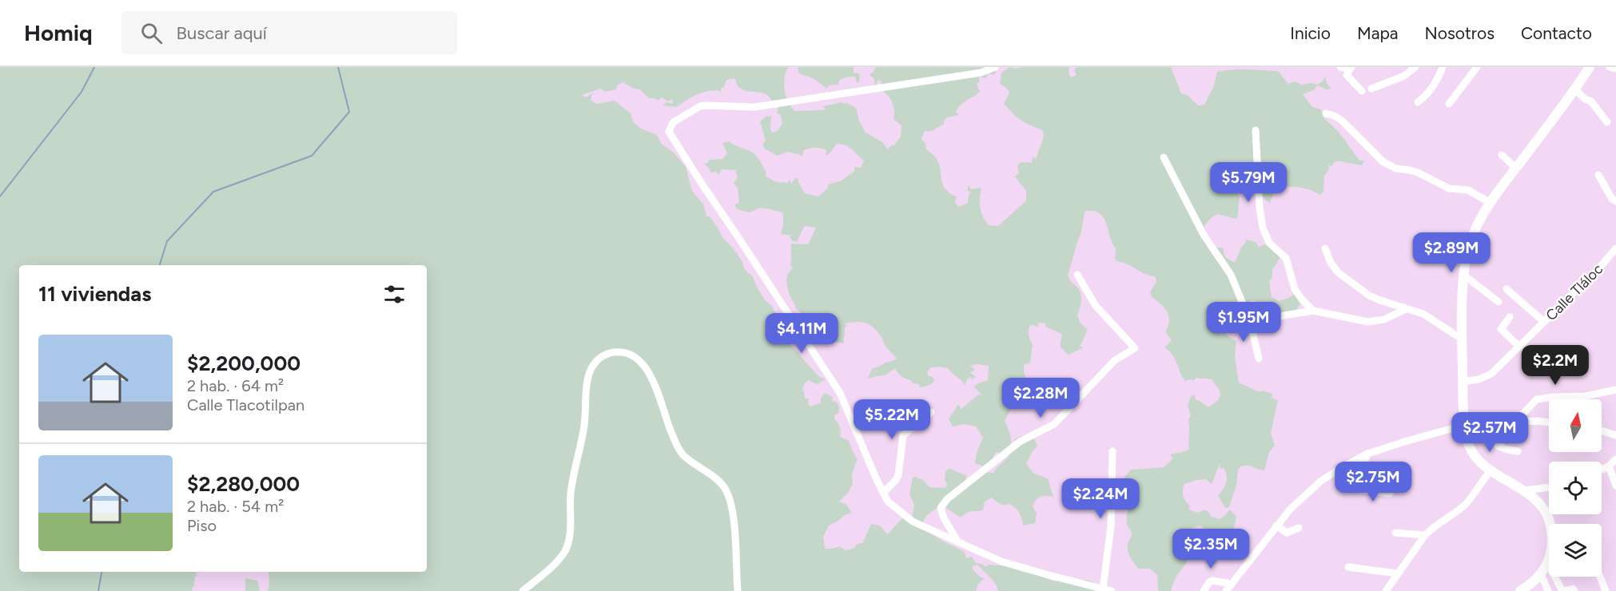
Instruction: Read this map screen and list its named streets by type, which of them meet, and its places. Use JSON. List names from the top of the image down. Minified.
{"streets":{"street":["Calle Tláloc"]},"north":"top","page":{"header":"Homiq","search":"Buscar aquí","nav":["Inicio","Mapa","Nosotros","Contacto"],"price":["$5.79M","$2.89M","$1.95M","$4.11M","$2.2M","$2.28M","$5.22M","$2.57M","$2.75M","$2.24M","$2.35M"],"heading":"11 viviendas","list":[{"name":"$2,200,000","note":"2 hab. · 64 m² · Calle Tlacotilpan"},{"name":"$2,280,000","note":"2 hab. · 54 m² · Piso"}]}}
